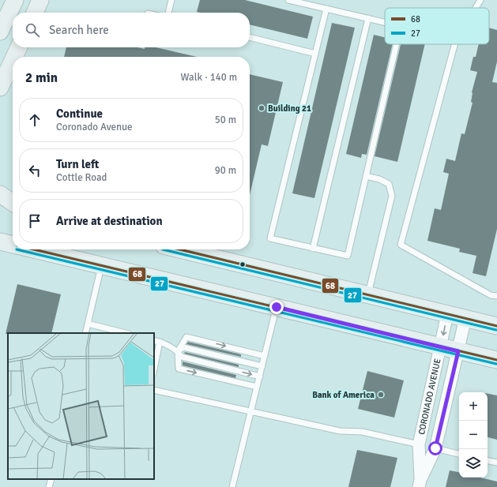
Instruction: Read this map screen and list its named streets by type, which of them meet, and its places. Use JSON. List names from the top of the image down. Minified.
{"streets":{"street":["CORONADO AVENUE"]},"places":["Building 21","Bank of America"],"lines":["transit line 68","transit line 27"],"legend":["68","27"],"page":{"search":"Search here","heading":["2 min","Walk · 140 m"],"list":[["Continue","Coronado Avenue","50 m"],["Turn left","Cottle Road","90 m"],"Arrive at destination"],"map_buttons":["+","−"]}}
